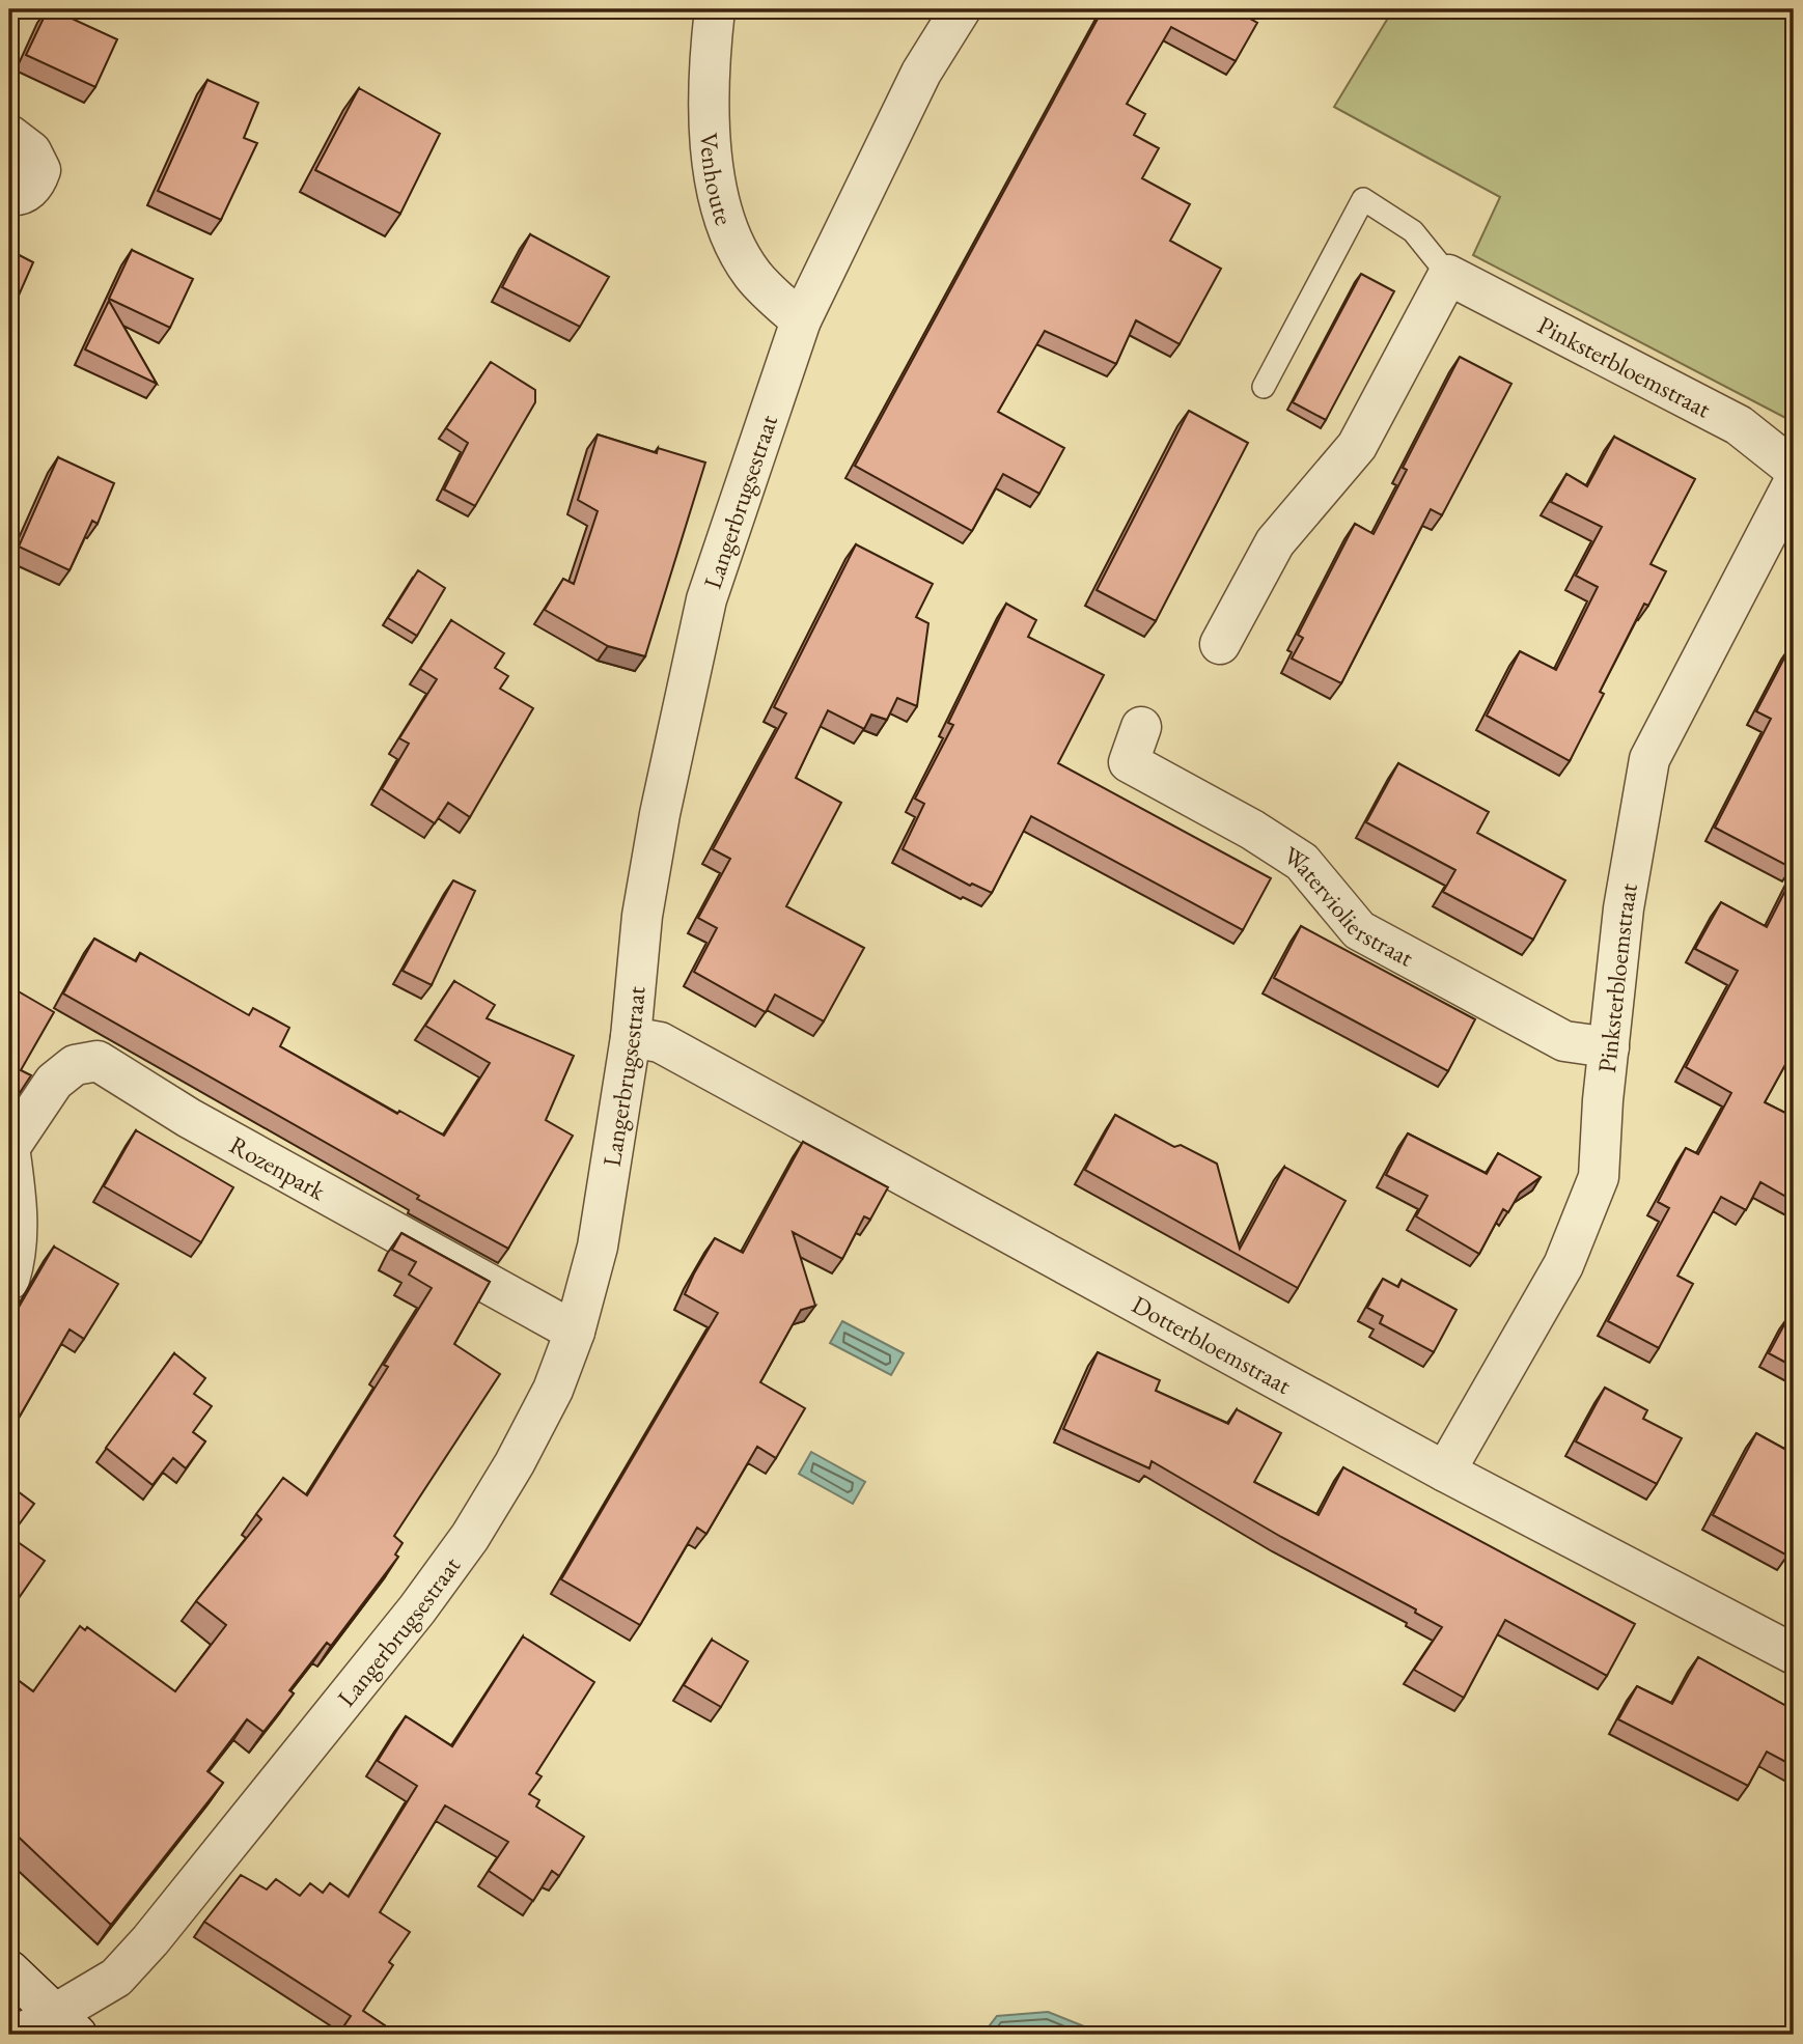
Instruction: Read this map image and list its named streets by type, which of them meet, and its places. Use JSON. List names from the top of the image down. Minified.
{"streets":{"street":["Venhoute","Pinksterbloemstraat","Langerbrugsestraat","Waterviolierstraat","Rozenpark","Dotterbloemstraat"]},"crossings":[["Venhoute","Langerbrugsestraat"],["Pinksterbloemstraat","Waterviolierstraat"],["Pinksterbloemstraat","Dotterbloemstraat"],["Langerbrugsestraat","Rozenpark"],["Langerbrugsestraat","Dotterbloemstraat"]]}
